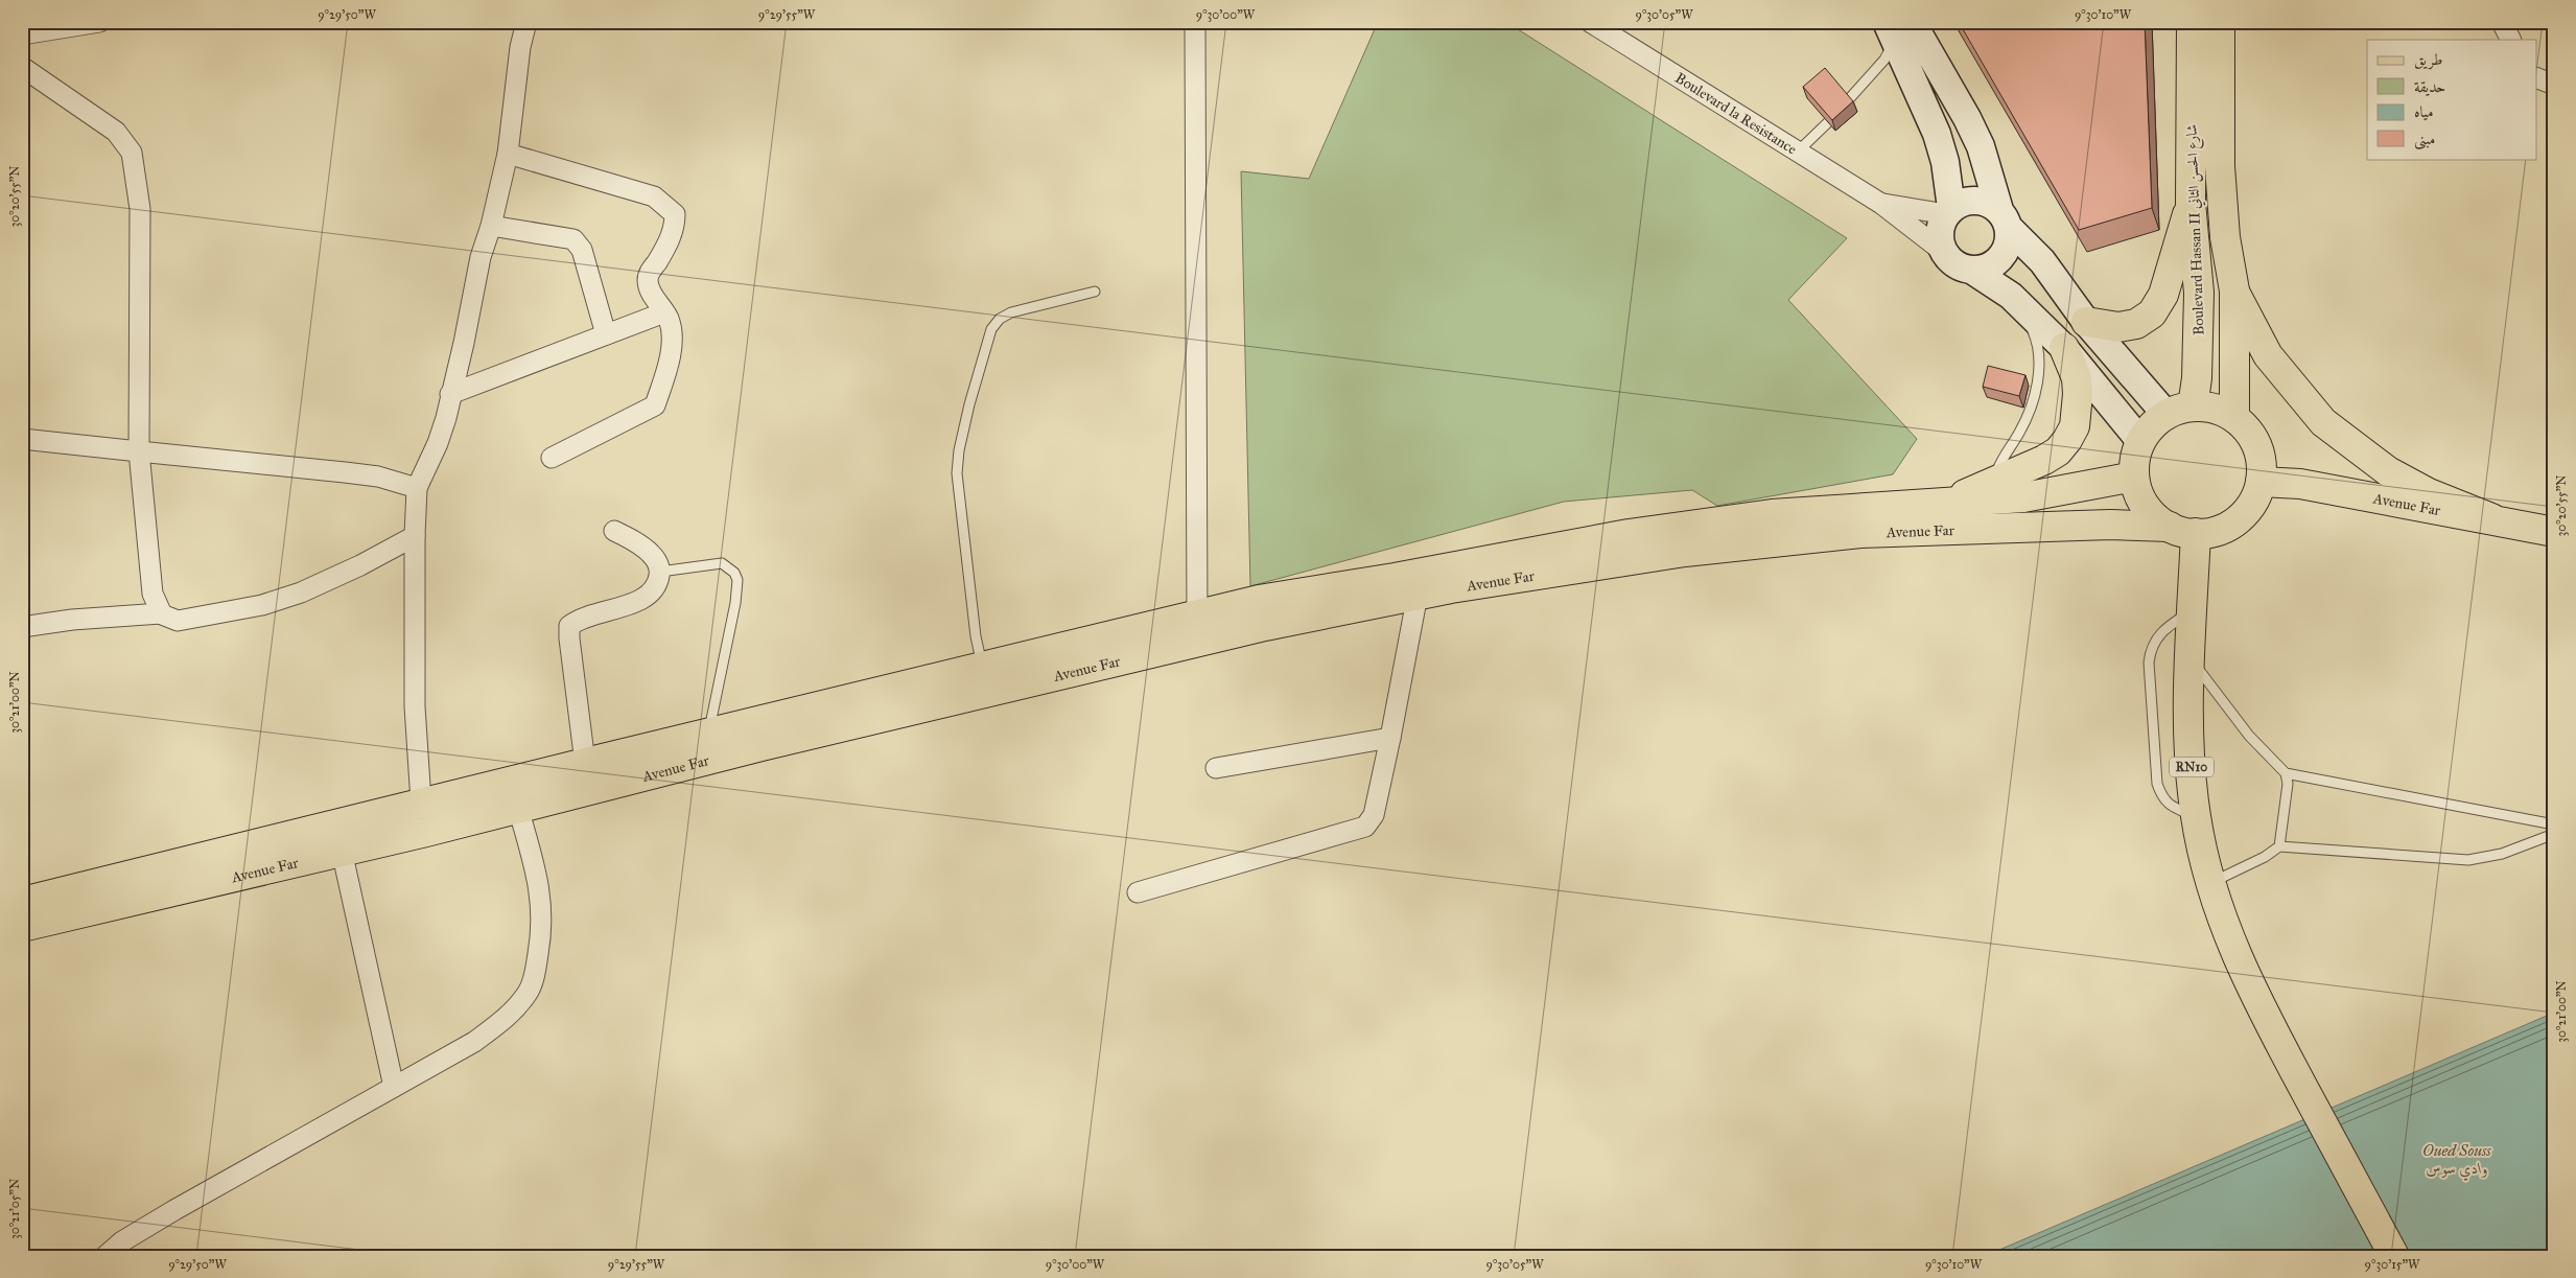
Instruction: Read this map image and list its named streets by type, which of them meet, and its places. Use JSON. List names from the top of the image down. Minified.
{"streets":{"main road":["Boulevard Hassan II شارع الحسن الثاني","Avenue Far","RN10"],"street":["Boulevard la Resistance"]},"crossings":[["Boulevard Hassan II شارع الحسن الثاني","Avenue Far"],["Boulevard Hassan II شارع الحسن الثاني","RN10"],["Avenue Far","RN10"]],"water":["Oued Souss وادي سوس"],"legend":["طريق","حديقة","مياه","مبنى"],"coordinates":["9°29'50\"W","9°29'55\"W","9°30'00\"W","9°30'05\"W","9°30'10\"W","30°20'55\"N","30°21'00\"N","30°21'05\"N","9°30'15\"W"]}
